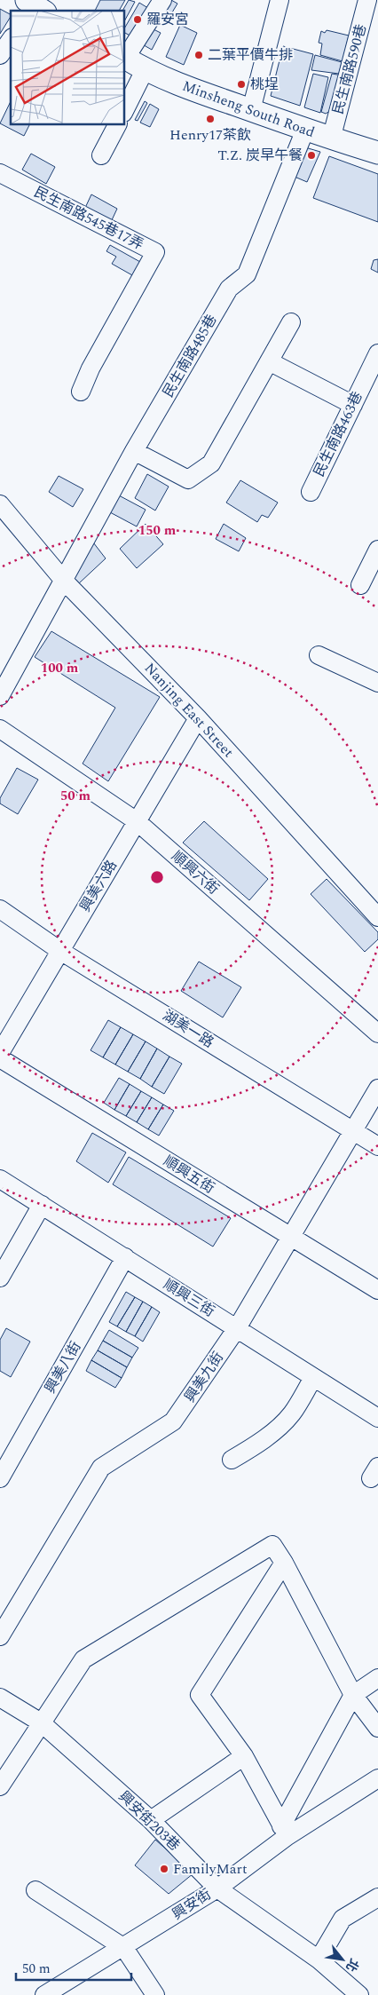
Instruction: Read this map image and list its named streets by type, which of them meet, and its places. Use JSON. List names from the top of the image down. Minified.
{"streets":{"main road":["Minsheng South Road"],"street":["民生南路590巷","民生南路545巷17弄","民生南路485巷","民生南路463巷","Nanjing East Street","順興六街","興美六路","湖美一路","順興五街","順興三街","興美八街","興美九街","興安街203巷","興安街"]},"crossings":[["民生南路590巷","Minsheng South Road"],["Minsheng South Road","民生南路485巷"],["民生南路485巷","Nanjing East Street"],["Nanjing East Street","興美六路"],["順興六街","興美六路"],["興美六路","湖美一路"],["湖美一路","興美九街"],["順興五街","興美九街"],["順興三街","興美八街"],["順興三街","興美九街"],["興安街203巷","興安街"]],"places":["羅安宮","二葉平價牛排","桃埕","Henry17茶飲","T.Z. 炭早午餐","FamilyMart"],"scale_bar":"50 m","north":"bottom right","rings":["150 m","100 m","50 m"]}
